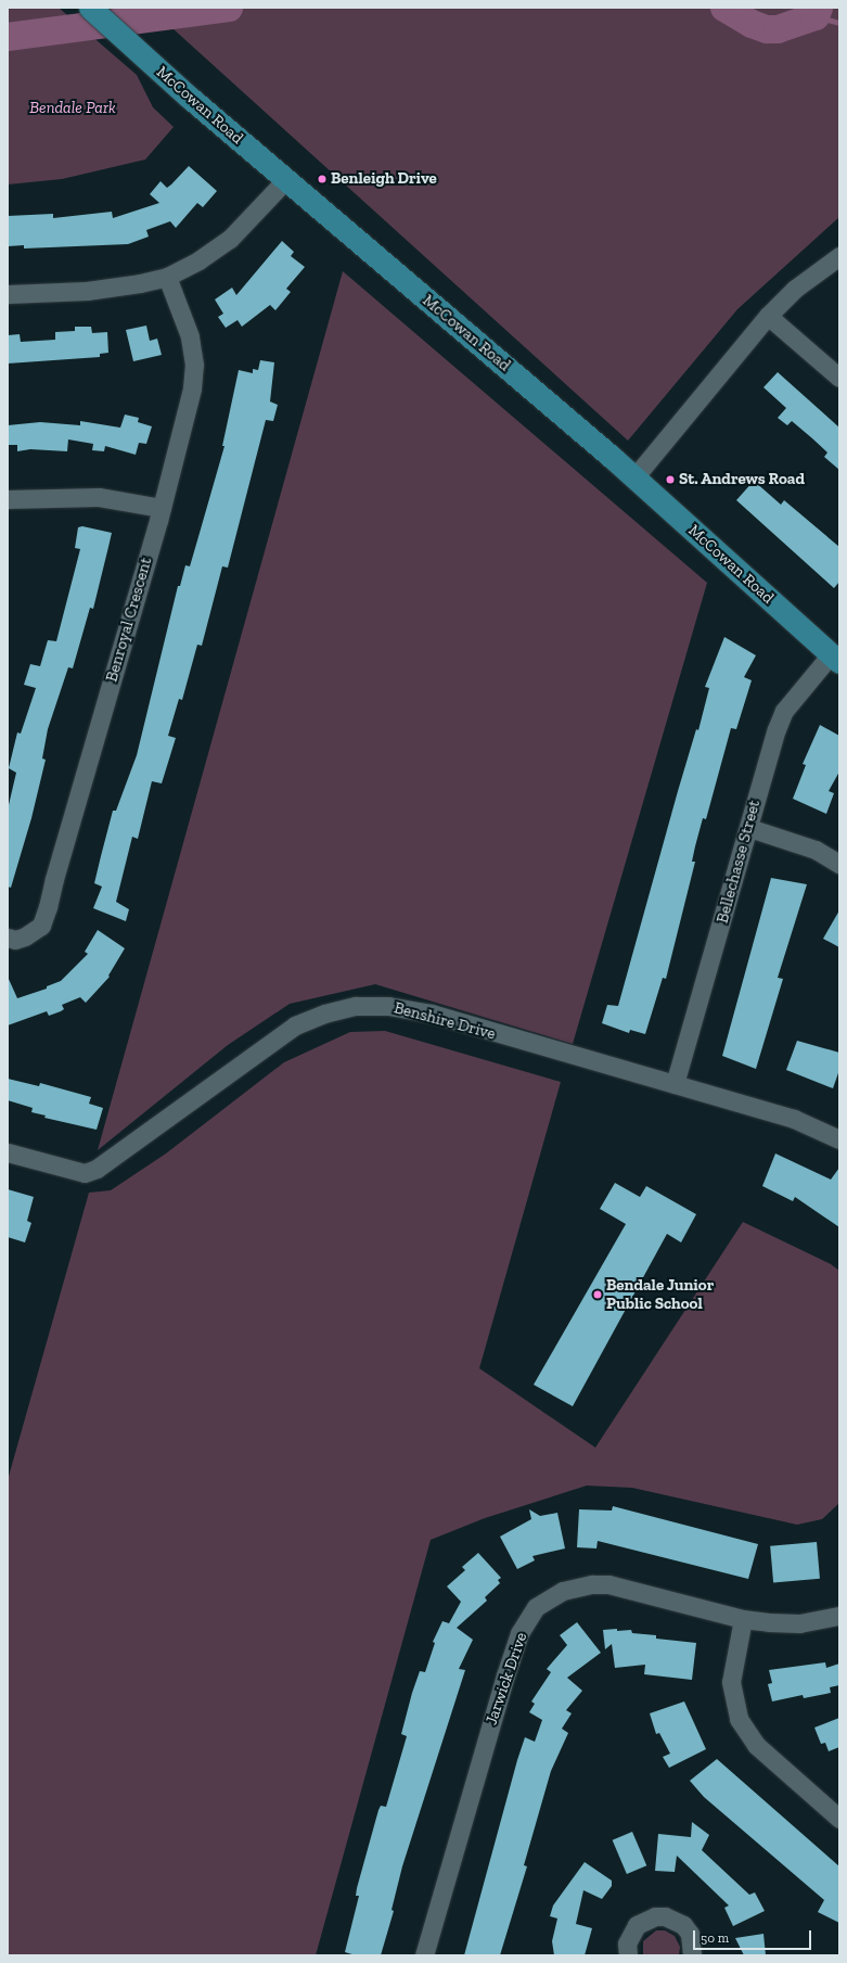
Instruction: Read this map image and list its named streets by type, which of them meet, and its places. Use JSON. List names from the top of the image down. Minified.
{"streets":{"main road":["McCowan Road"],"street":["Benroyal Crescent","Bellechasse Street","Benshire Drive","Jarwick Drive"]},"crossings":[["McCowan Road","Bellechasse Street"],["Bellechasse Street","Benshire Drive"]],"parks":["Bendale Park"],"places":["Benleigh Drive","St. Andrews Road","Bendale Junior Public School"],"scale_bar":"50 m"}
